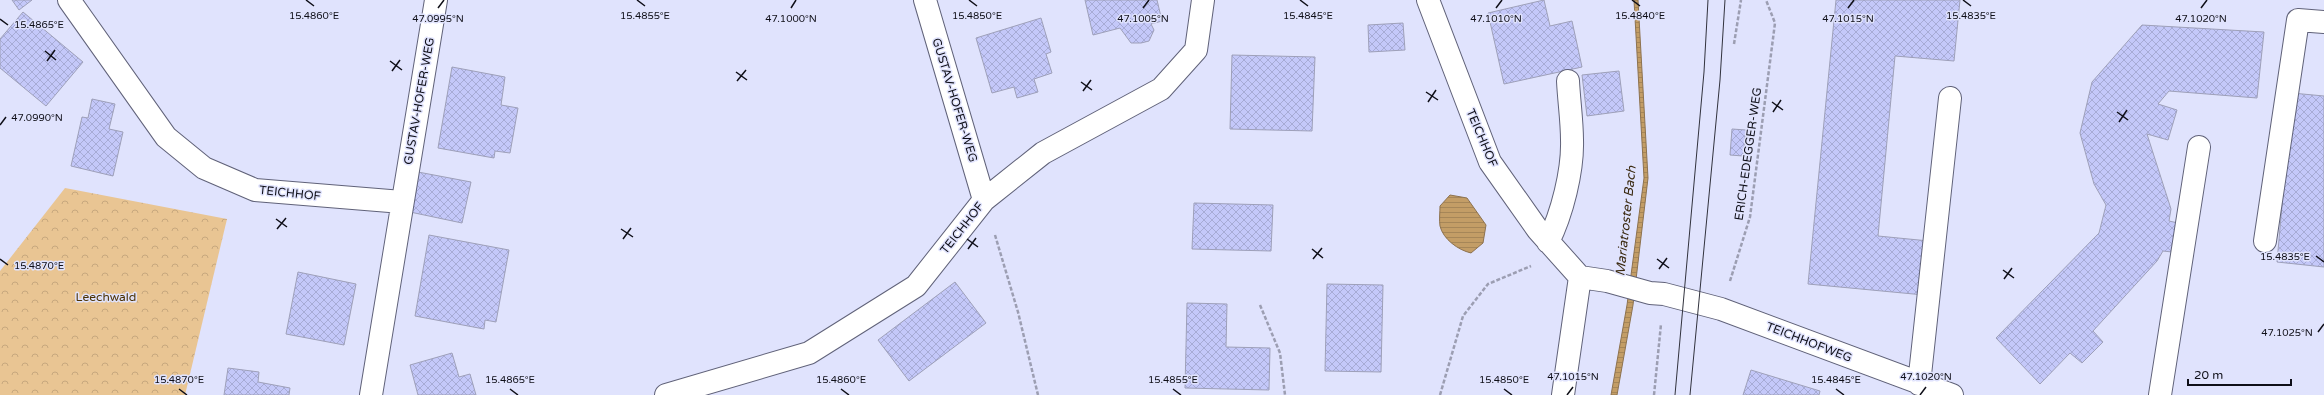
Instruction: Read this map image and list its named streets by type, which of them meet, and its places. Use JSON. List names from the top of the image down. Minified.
{"streets":{"street":["GUSTAV-HOFER-WEG","TEICHHOF","TEICHHOFWEG"],"path":["ERICH-EDEGGER-WEG"]},"crossings":[["GUSTAV-HOFER-WEG","TEICHHOF"],["ERICH-EDEGGER-WEG","TEICHHOFWEG"]],"water":["Mariatroster Bach"],"parks":["Leechwald"],"scale_bar":"20 m","coordinates":["15.4860°E","15.4855°E","15.4835°E","15.4845°E","15.4850°E","15.4840°E","47.0995°N","47.1005°N","47.1015°N","47.1000°N","47.1010°N","47.1020°N","15.4865°E","47.0990°N","15.4870°E","47.1025°N"]}
